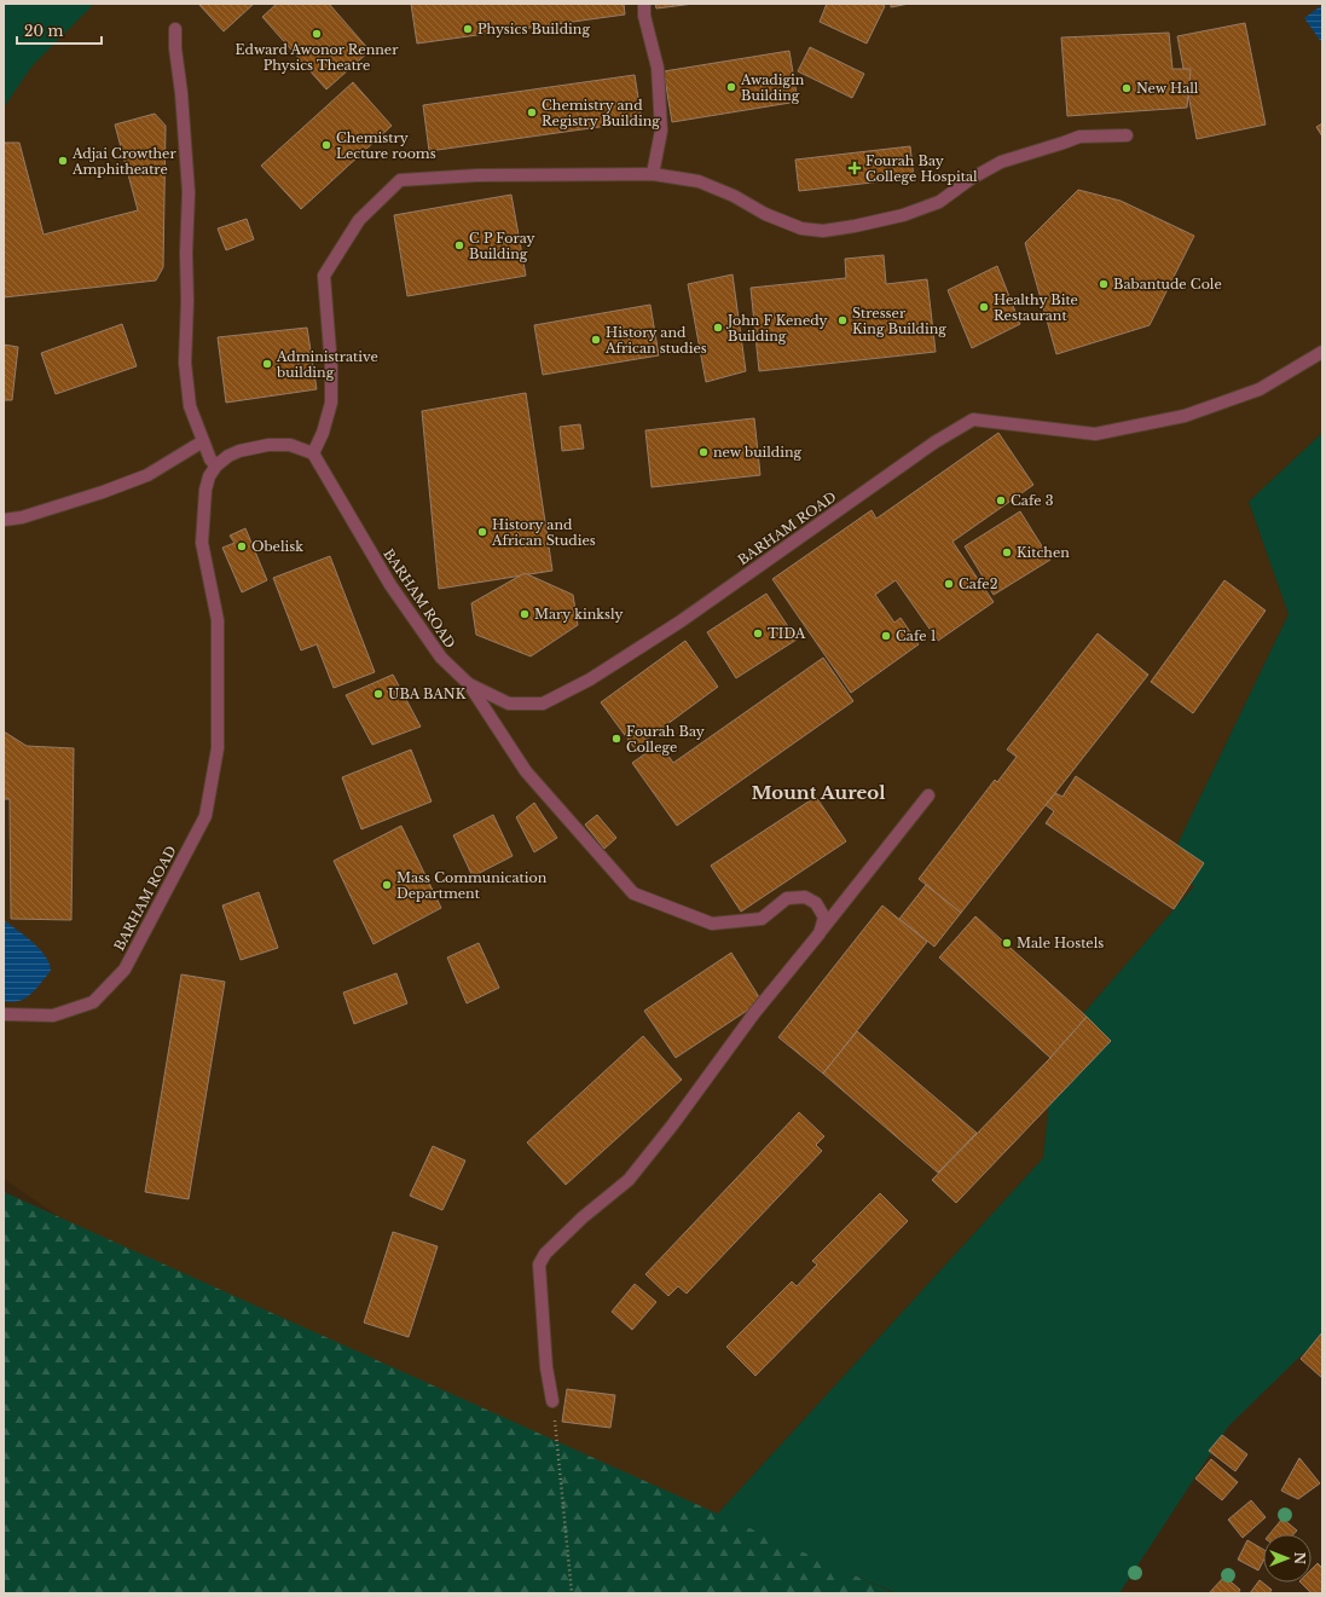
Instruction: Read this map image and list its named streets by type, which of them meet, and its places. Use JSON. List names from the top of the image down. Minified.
{"streets":{"street":["BARHAM ROAD"]},"districts":["Mount Aureol"],"places":{"other":["Physics Building","Edward Awonor Renner Physics Theatre","Awadigin Building","New Hall","Chemistry and Registry Building","Chemistry Lecture rooms","Adjai Crowther Amphitheatre","C P Foray Building","Babantude Cole","Healthy Bite Restaurant","Stresser King Building","John F Kenedy Building","History and African studies","Administrative building","new building","Cafe 3","History and African Studies","Obelisk","Kitchen","Cafe2","Mary kinksly","TIDA","Cafe 1","UBA BANK","Fourah Bay College","Mass Communication Department","Male Hostels"],"health":["Fourah Bay College Hospital"]},"scale_bar":"20 m","north":"right"}
